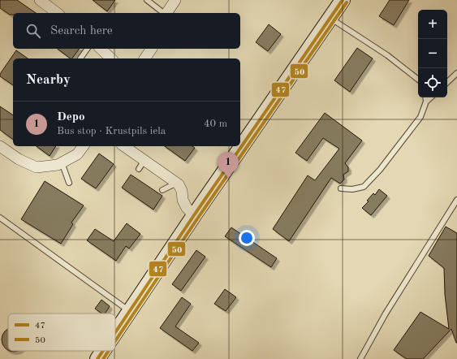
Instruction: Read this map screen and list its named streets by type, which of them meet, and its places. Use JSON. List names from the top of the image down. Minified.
{"lines":["transit line 47","transit line 50"],"legend":["47","50"],"page":{"map_buttons":["+","−"],"search":"Search here","heading":"Nearby","list":[{"mark":"1","name":"Depo","note":"Bus stop · Krustpils iela","value":"40 m"}],"pins":"1"}}
